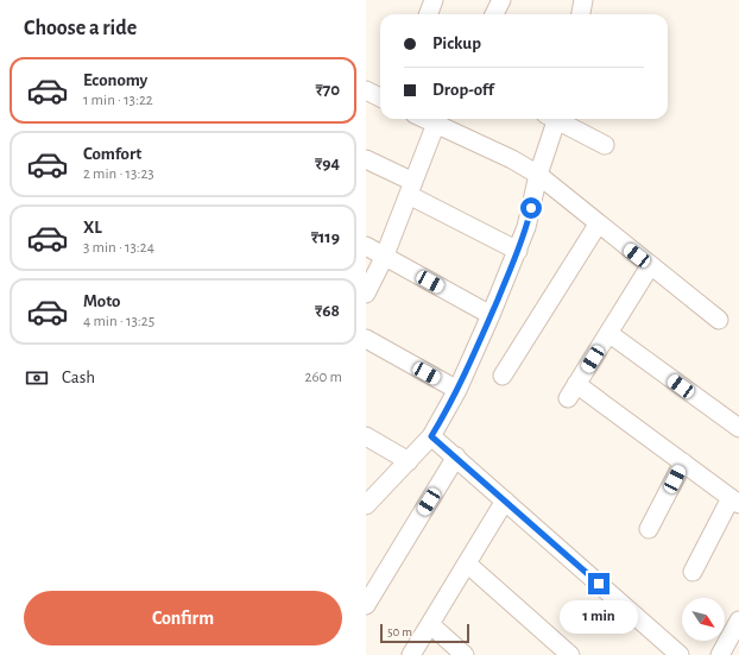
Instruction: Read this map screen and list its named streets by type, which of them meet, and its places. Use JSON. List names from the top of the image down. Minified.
{"scale_bar":"50 m","north":"bottom right","page":{"heading":"Choose a ride","banner":["Pickup","Drop-off"],"list":[{"name":"Economy","note":"1 min · 13:22","value":"₹70"},{"name":"Comfort","note":"2 min · 13:23","value":"₹94"},{"name":"XL","note":"3 min · 13:24","value":"₹119"},{"name":"Moto","note":"4 min · 13:25","value":"₹68"}],"pay":["Cash","260 m"],"buttons":"Confirm","bubble":"1 min","scale":"50 m"}}
